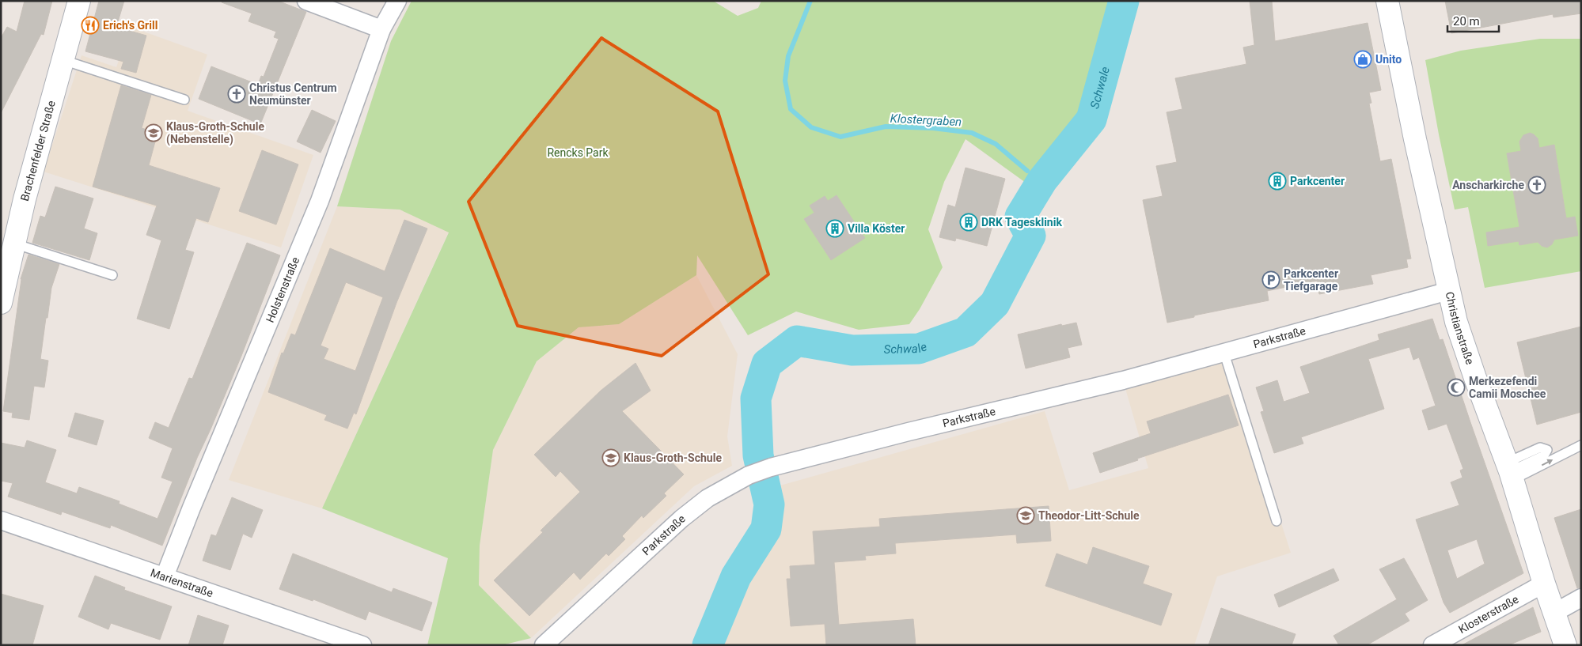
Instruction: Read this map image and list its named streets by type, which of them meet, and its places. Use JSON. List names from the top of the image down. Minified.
{"streets":{"street":["Brachenfelder Straße","Holstenstraße","Christianstraße","Parkstraße","Marienstraße","Klosterstraße"]},"crossings":[["Holstenstraße","Marienstraße"],["Christianstraße","Parkstraße"],["Christianstraße","Klosterstraße"]],"water":["Schwale","Klostergraben"],"parks":["Rencks Park"],"places":{"restaurant":["Erich's Grill"],"shop":["Unito"],"church":["Christus Centrum Neumünster","Anscharkirche"],"school or university":["Klaus-Groth-Schule (Nebenstelle)","Klaus-Groth-Schule","Theodor-Litt-Schule"],"building":["Parkcenter","DRK Tagesklinik","Villa Köster"],"parking":["Parkcenter Tiefgarage"],"mosque":["Merkezefendi Camii Moschee"]},"scale_bar":"20 m"}
